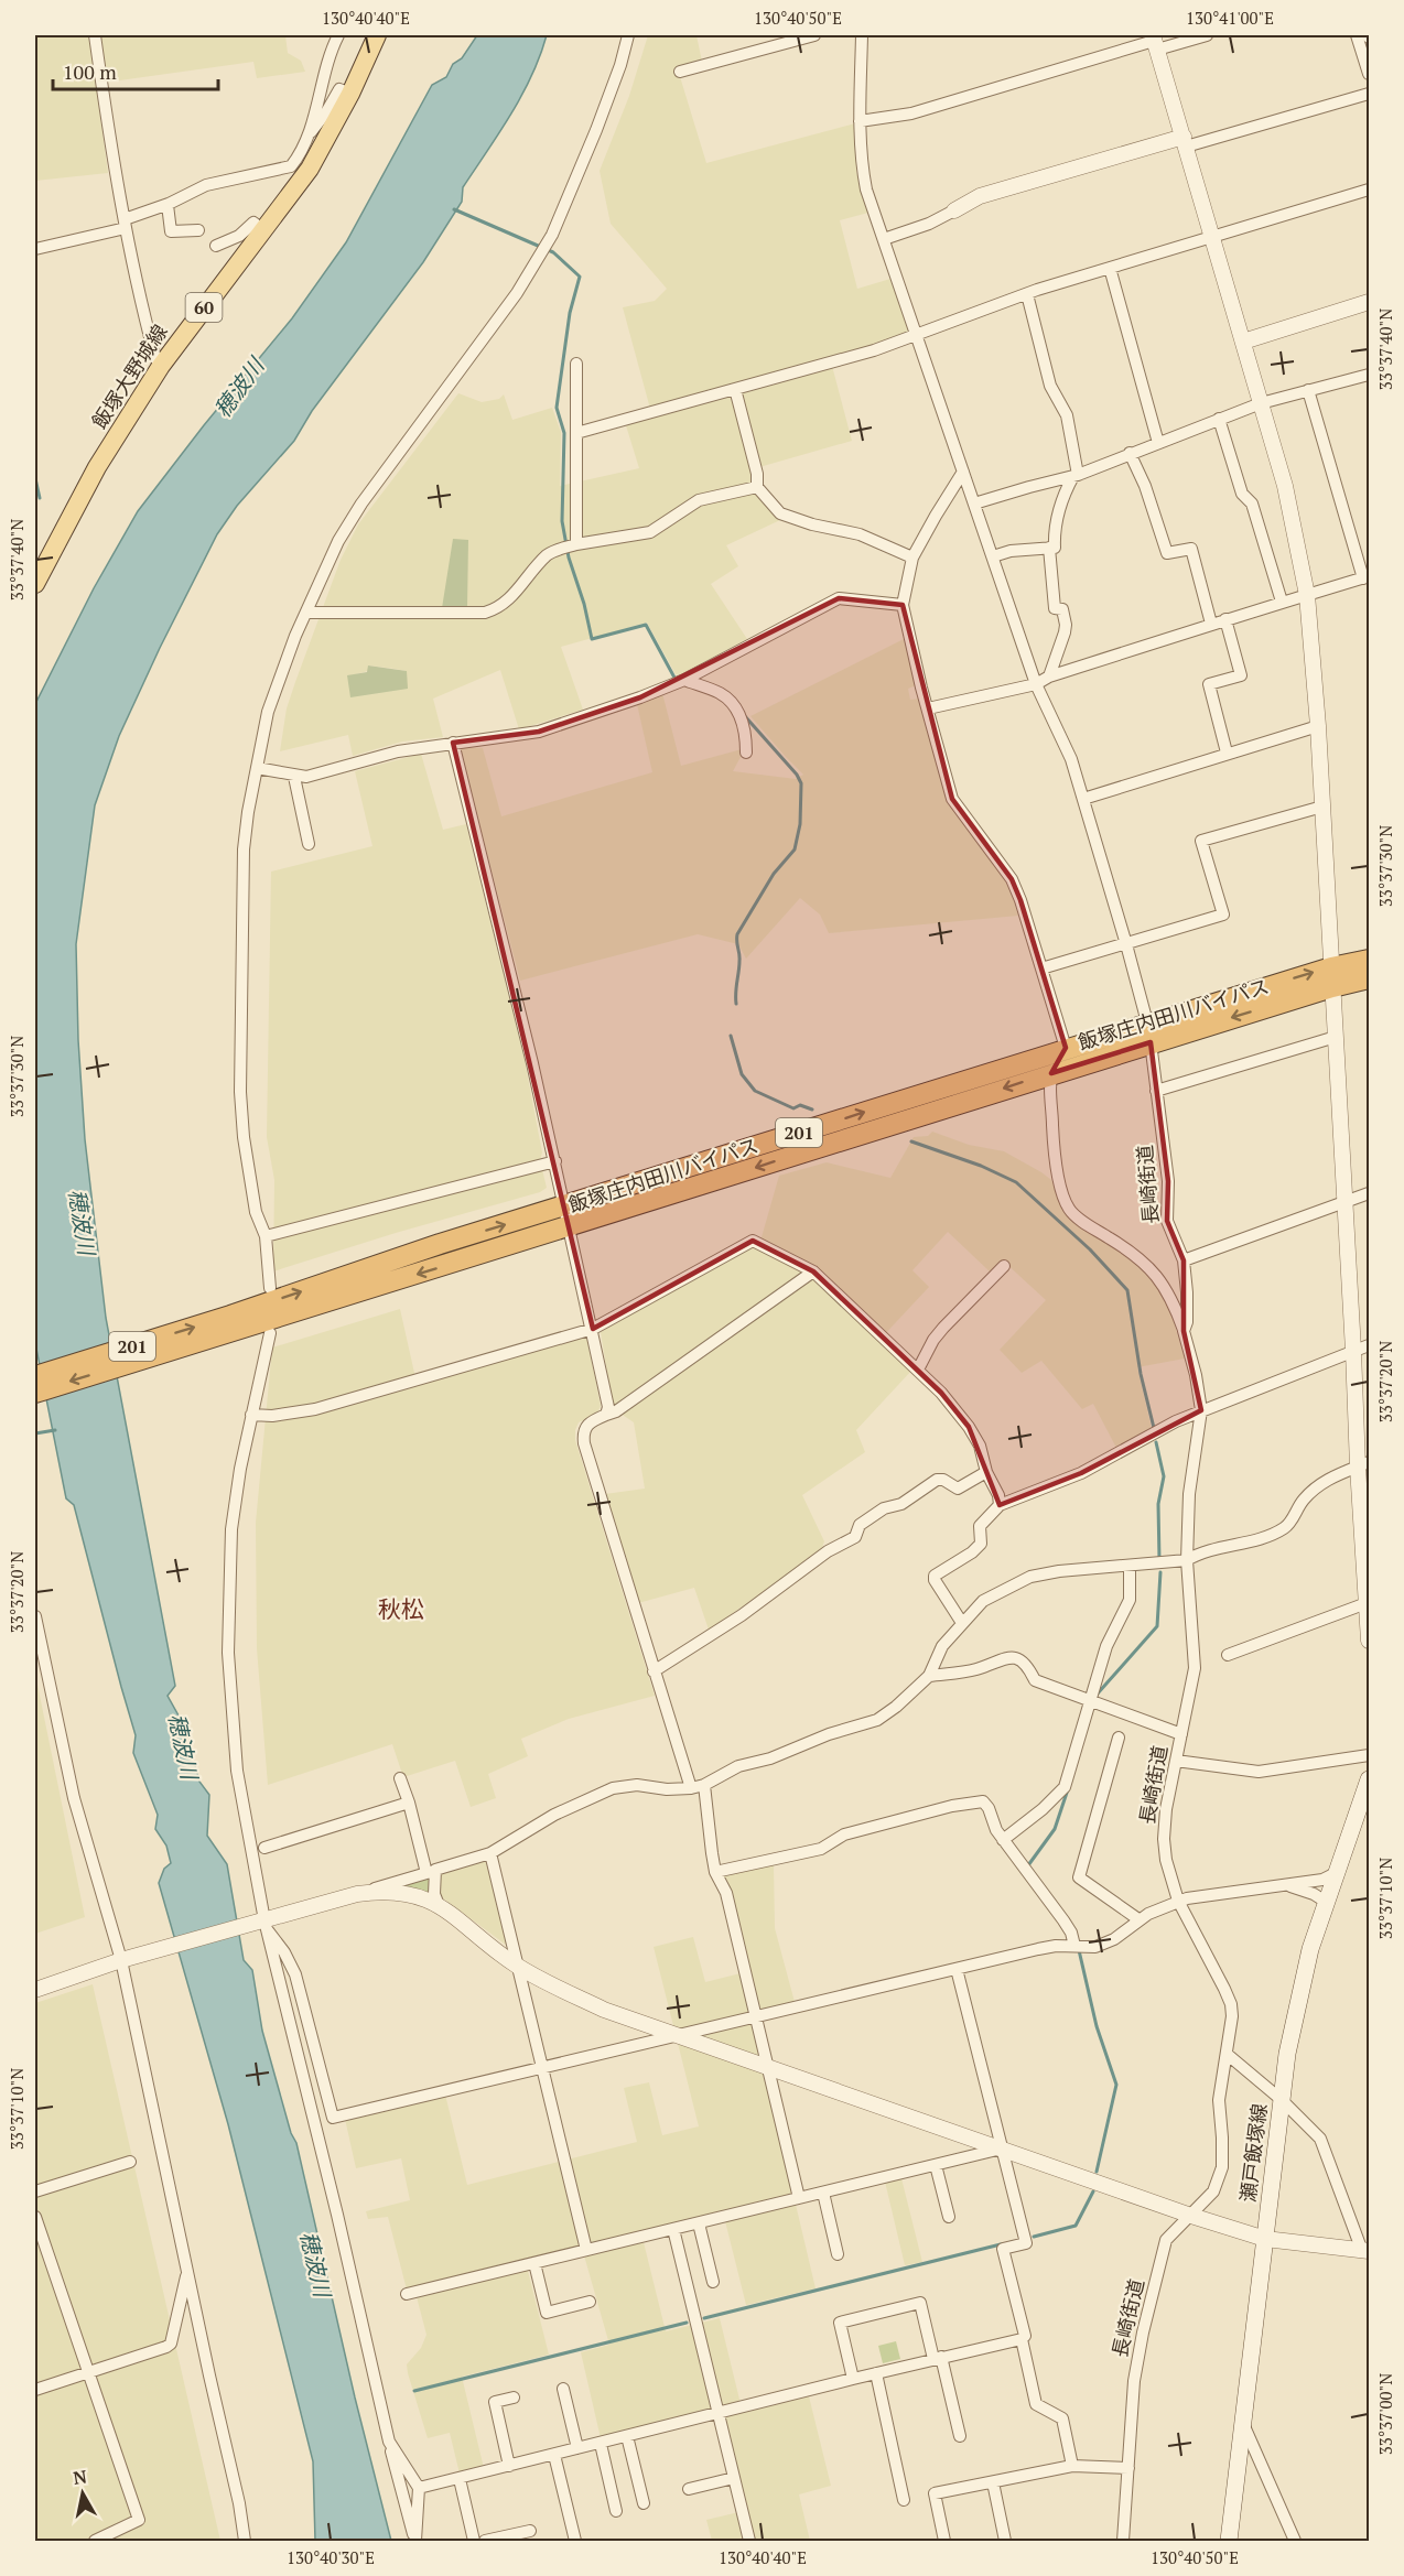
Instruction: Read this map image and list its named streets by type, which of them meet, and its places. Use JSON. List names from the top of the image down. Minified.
{"streets":{"highway":["飯塚庄内田川バイパス","201"],"main road":["60","飯塚大野城線","瀬戸飯塚線"],"street":["長崎街道"]},"crossings":[["飯塚庄内田川バイパス","長崎街道"]],"districts":["秋松"],"water":["穂波川"],"scale_bar":"100 m","north":"top","coordinates":["130°40'40\"E","130°40'50\"E","130°41'00\"E","33°37'40\"N","33°37'30\"N","33°37'20\"N","33°37'10\"N","33°37'00\"N","130°40'30\"E"]}
